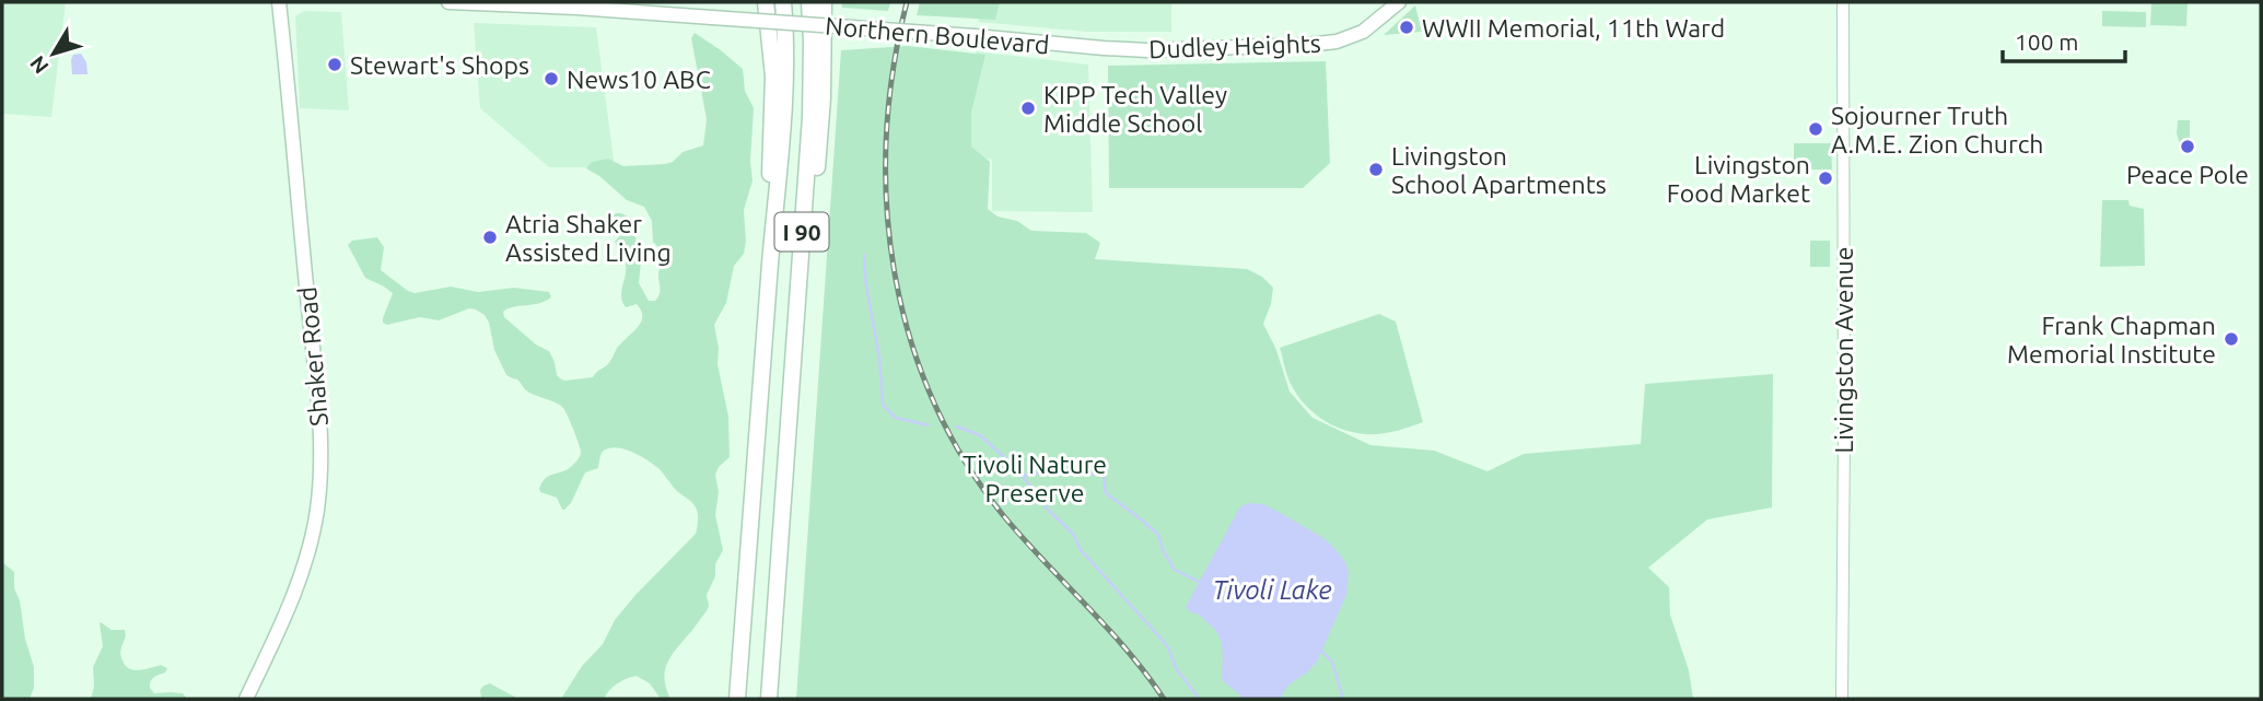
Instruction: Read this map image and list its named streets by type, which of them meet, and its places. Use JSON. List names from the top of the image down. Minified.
{"streets":{"highway":["I 90"],"main road":["Northern Boulevard","Dudley Heights","Shaker Road"],"street":["Livingston Avenue"]},"crossings":[["Northern Boulevard","Dudley Heights"]],"water":["Tivoli Lake"],"parks":["Tivoli Nature Preserve"],"places":["WWII Memorial, 11th Ward","Stewart's Shops","News10 ABC","KIPP Tech Valley Middle School","Sojourner Truth A.M.E. Zion Church","Peace Pole","Livingston School Apartments","Livingston Food Market","Atria Shaker Assisted Living","Frank Chapman Memorial Institute"],"scale_bar":"100 m","north":"bottom left"}
